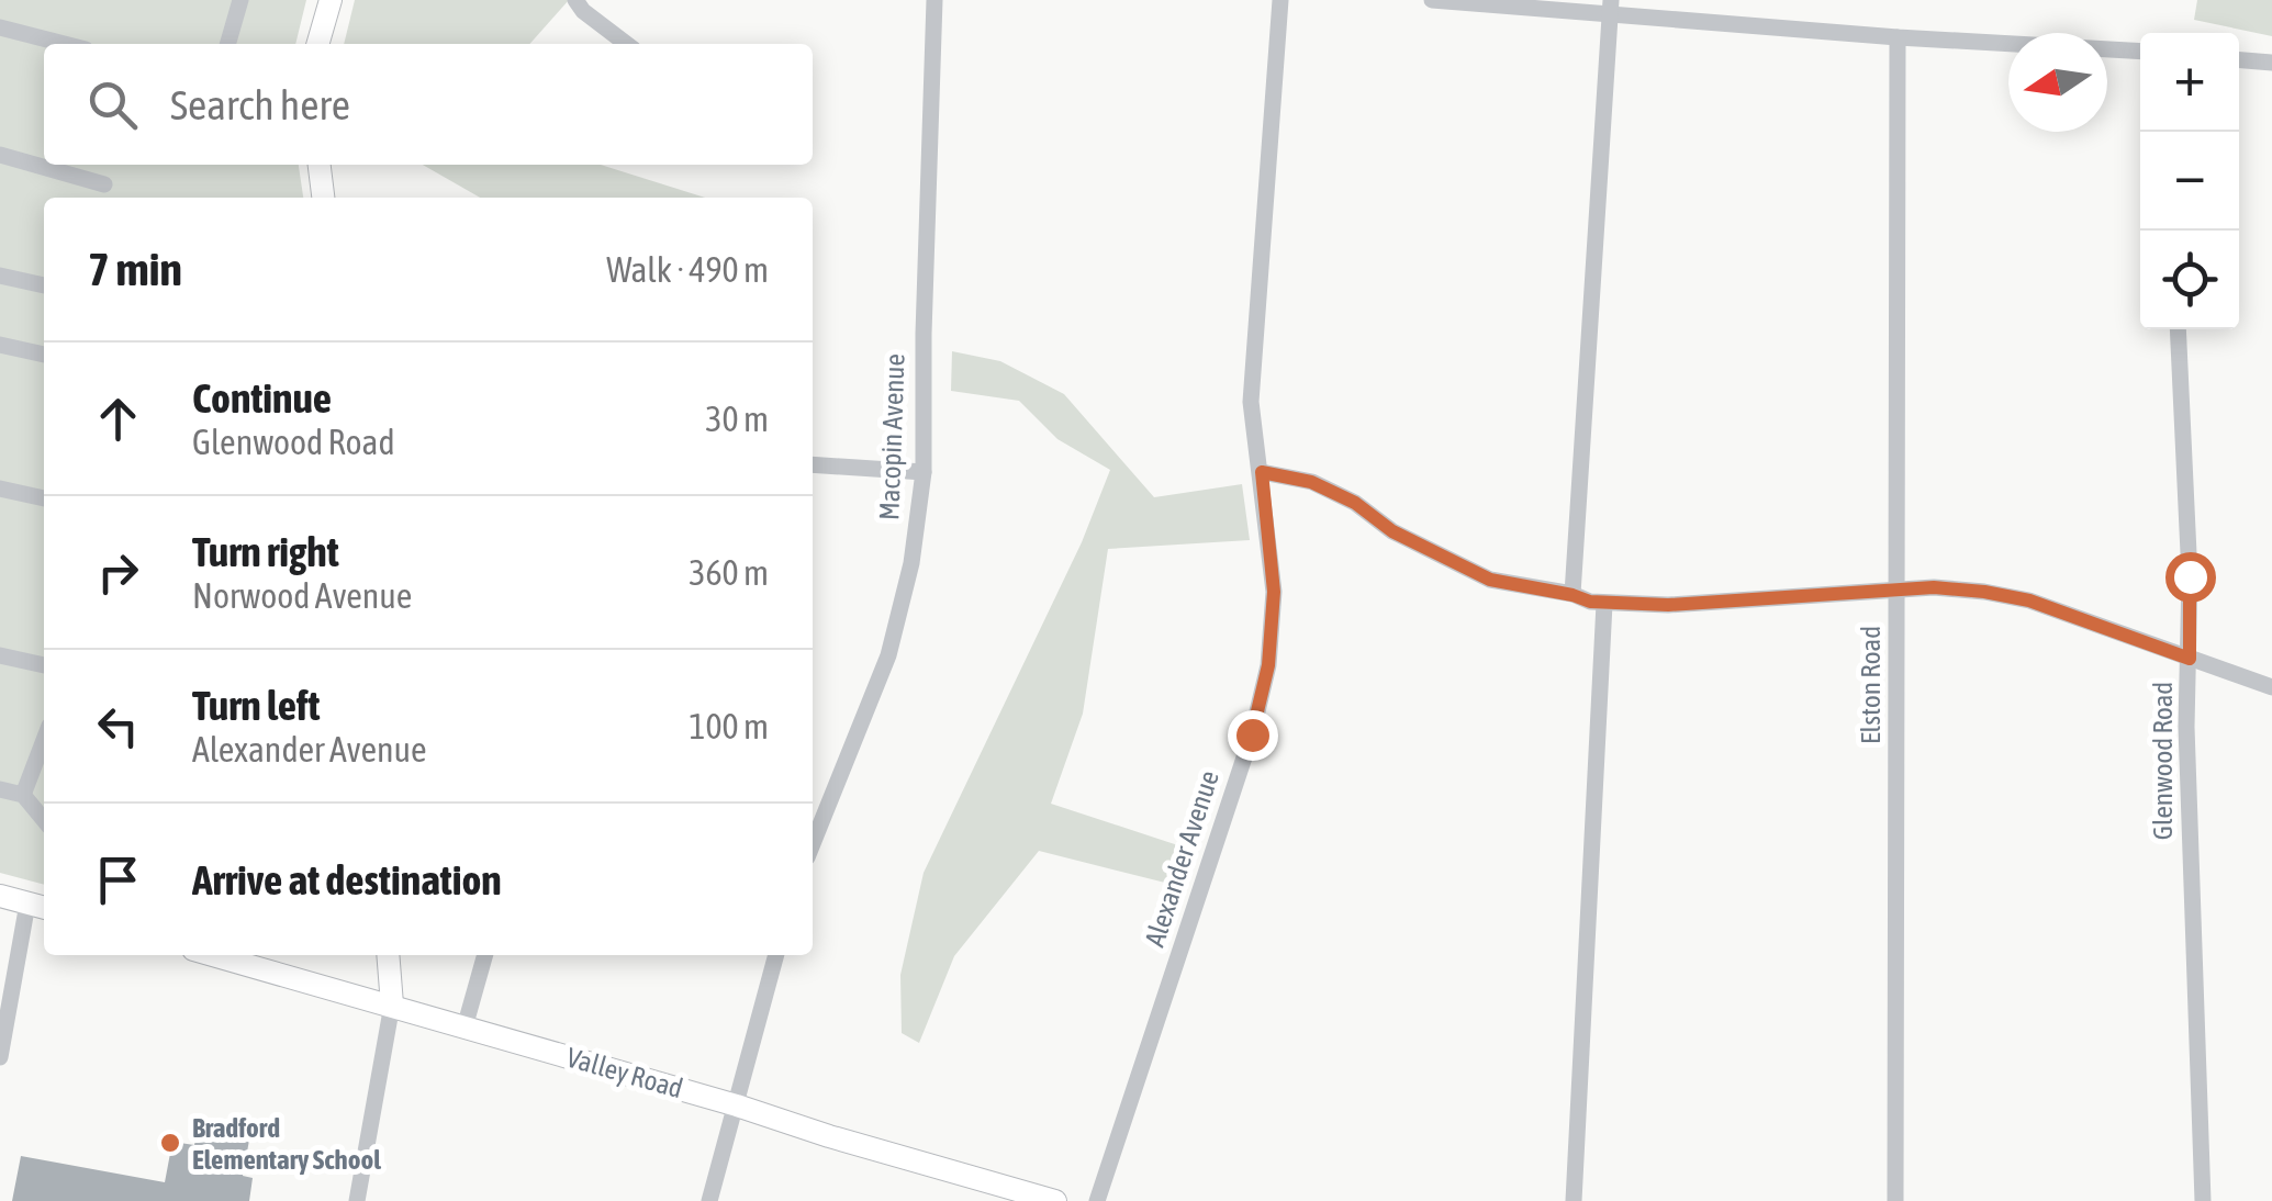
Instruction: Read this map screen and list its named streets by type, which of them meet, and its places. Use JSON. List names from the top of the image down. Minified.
{"streets":{"main road":["Valley Road"],"street":["Macopin Avenue","Elston Road","Glenwood Road","Alexander Avenue"]},"places":["Bradford Elementary School"],"north":"left","page":{"map_buttons":["+","−"],"search":"Search here","heading":["7 min","Walk · 490 m"],"list":[["Continue","Glenwood Road","30 m"],["Turn right","Norwood Avenue","360 m"],["Turn left","Alexander Avenue","100 m"],"Arrive at destination"]}}
